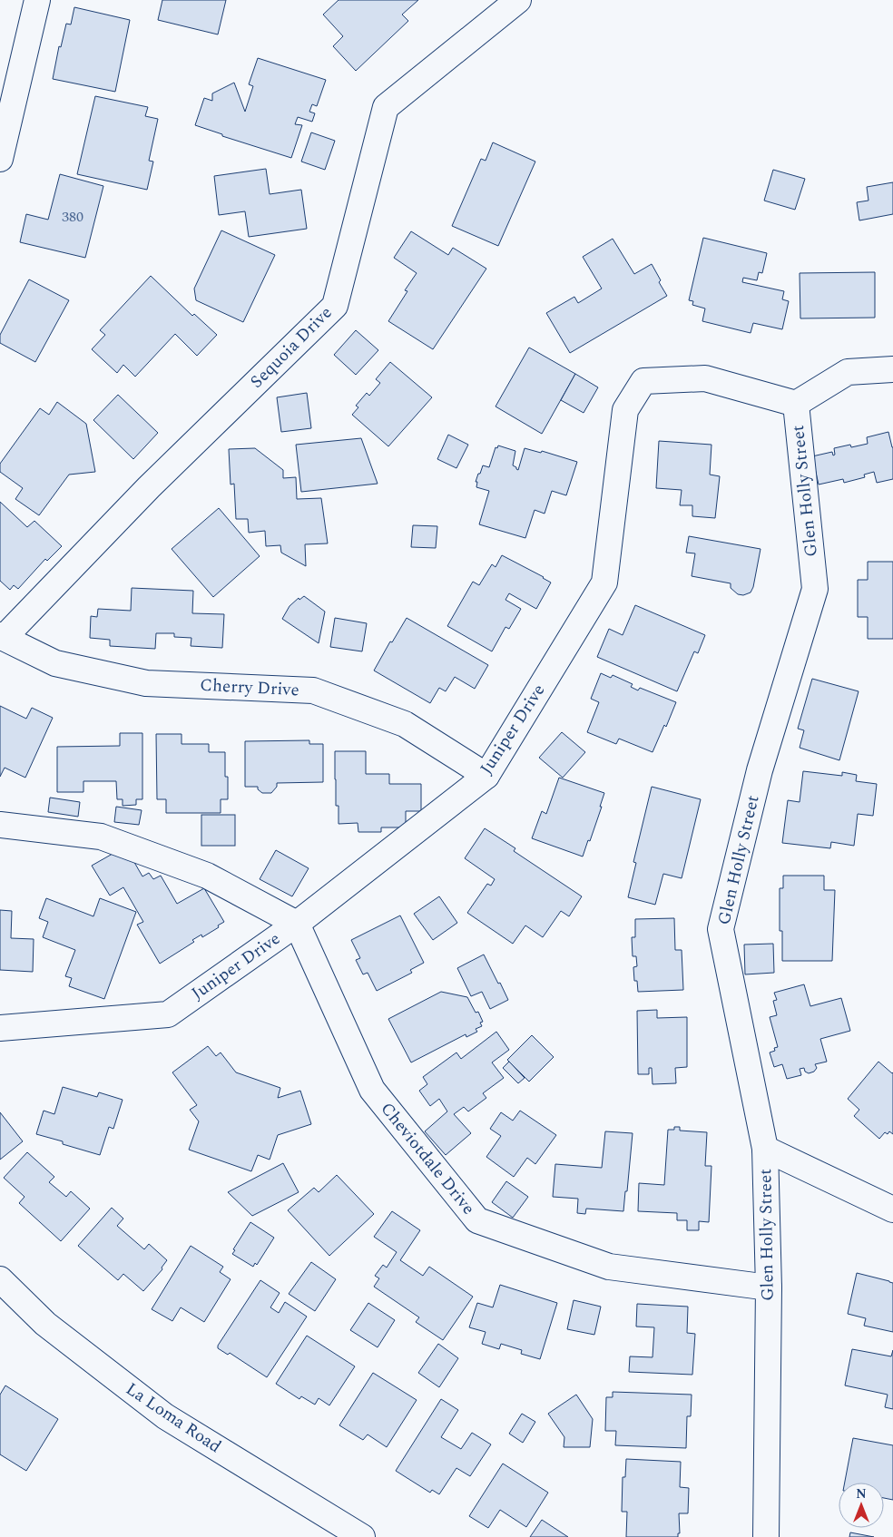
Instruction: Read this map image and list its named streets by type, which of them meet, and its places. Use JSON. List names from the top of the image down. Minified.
{"streets":{"street":["Sequoia Drive","Glen Holly Street","Cherry Drive","Juniper Drive","Cheviotdale Drive","La Loma Road"]},"crossings":[["Sequoia Drive","Cherry Drive"],["Glen Holly Street","Juniper Drive"],["Glen Holly Street","Cheviotdale Drive"],["Cherry Drive","Juniper Drive"],["Juniper Drive","Cheviotdale Drive"]],"house_numbers":["380"],"north":"top"}
